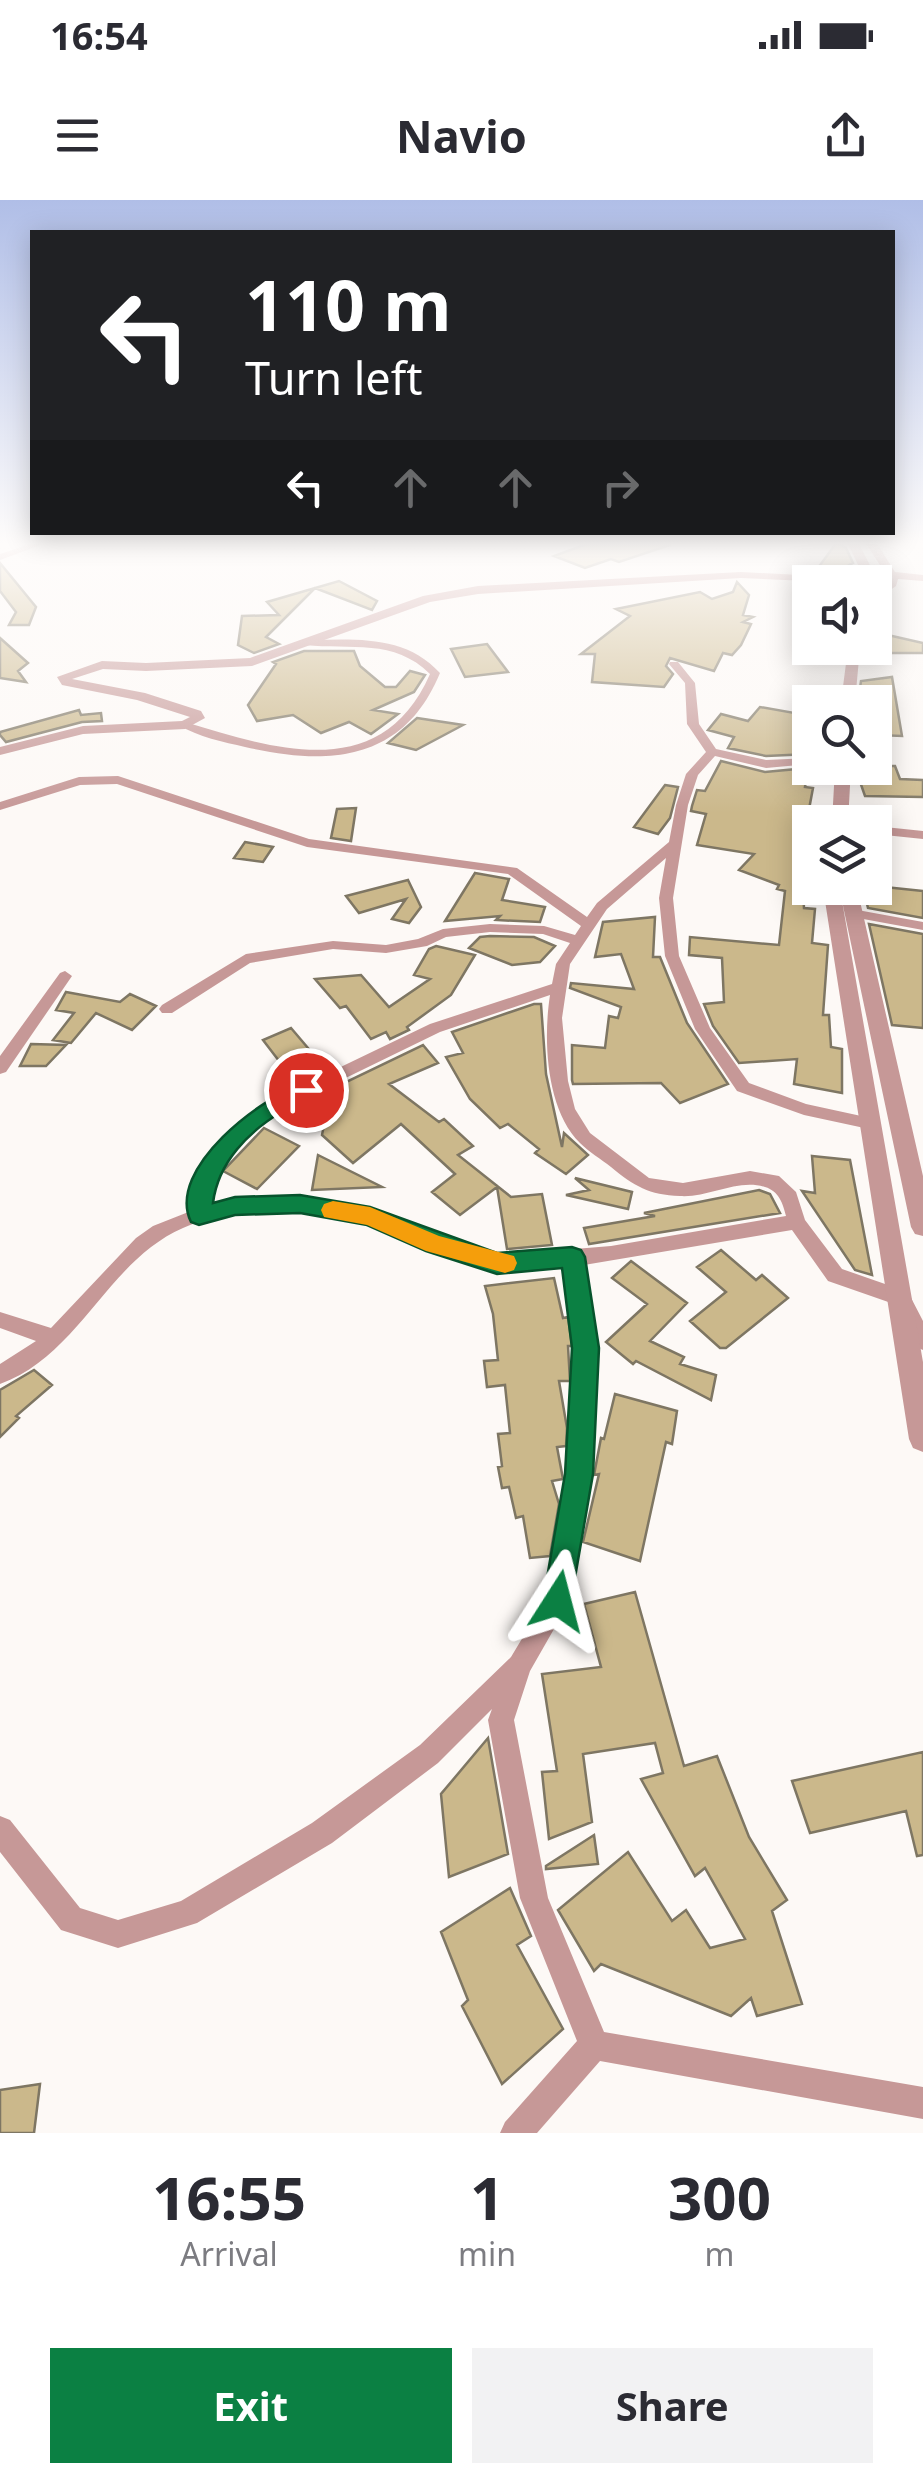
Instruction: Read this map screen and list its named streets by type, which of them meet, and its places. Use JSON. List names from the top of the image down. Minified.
{"page":{"status":"16:54","header":"Navio","turn":["110 m","Turn left"],"eta":["16:55","Arrival","1","min","300","m"],"buttons":["Exit","Share"]}}
